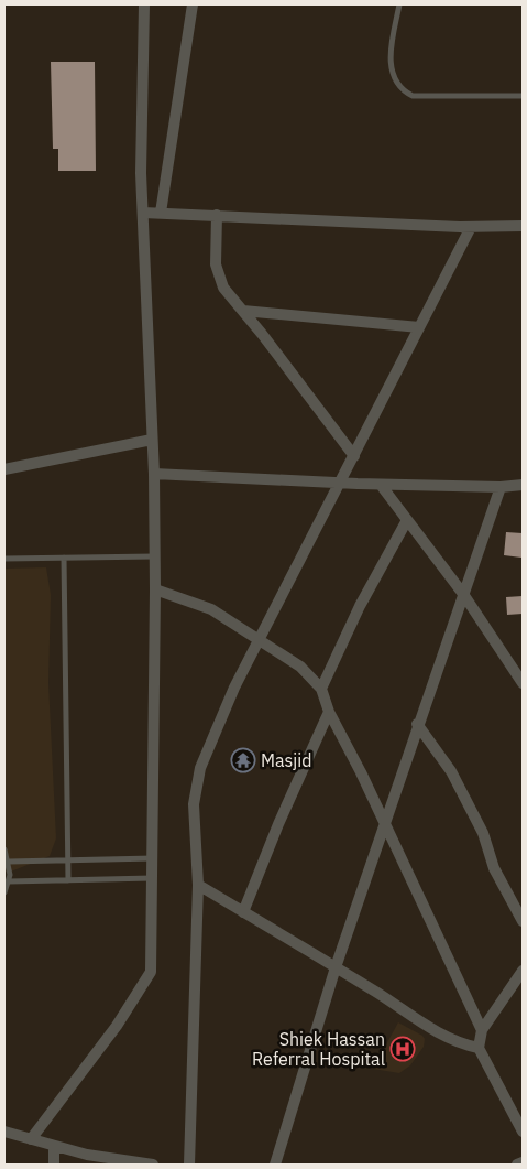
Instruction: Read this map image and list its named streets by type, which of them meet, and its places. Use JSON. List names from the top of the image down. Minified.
{"places":{"temple":["Masjid"],"hospital":["Shiek Hassan Referral Hospital"]}}
